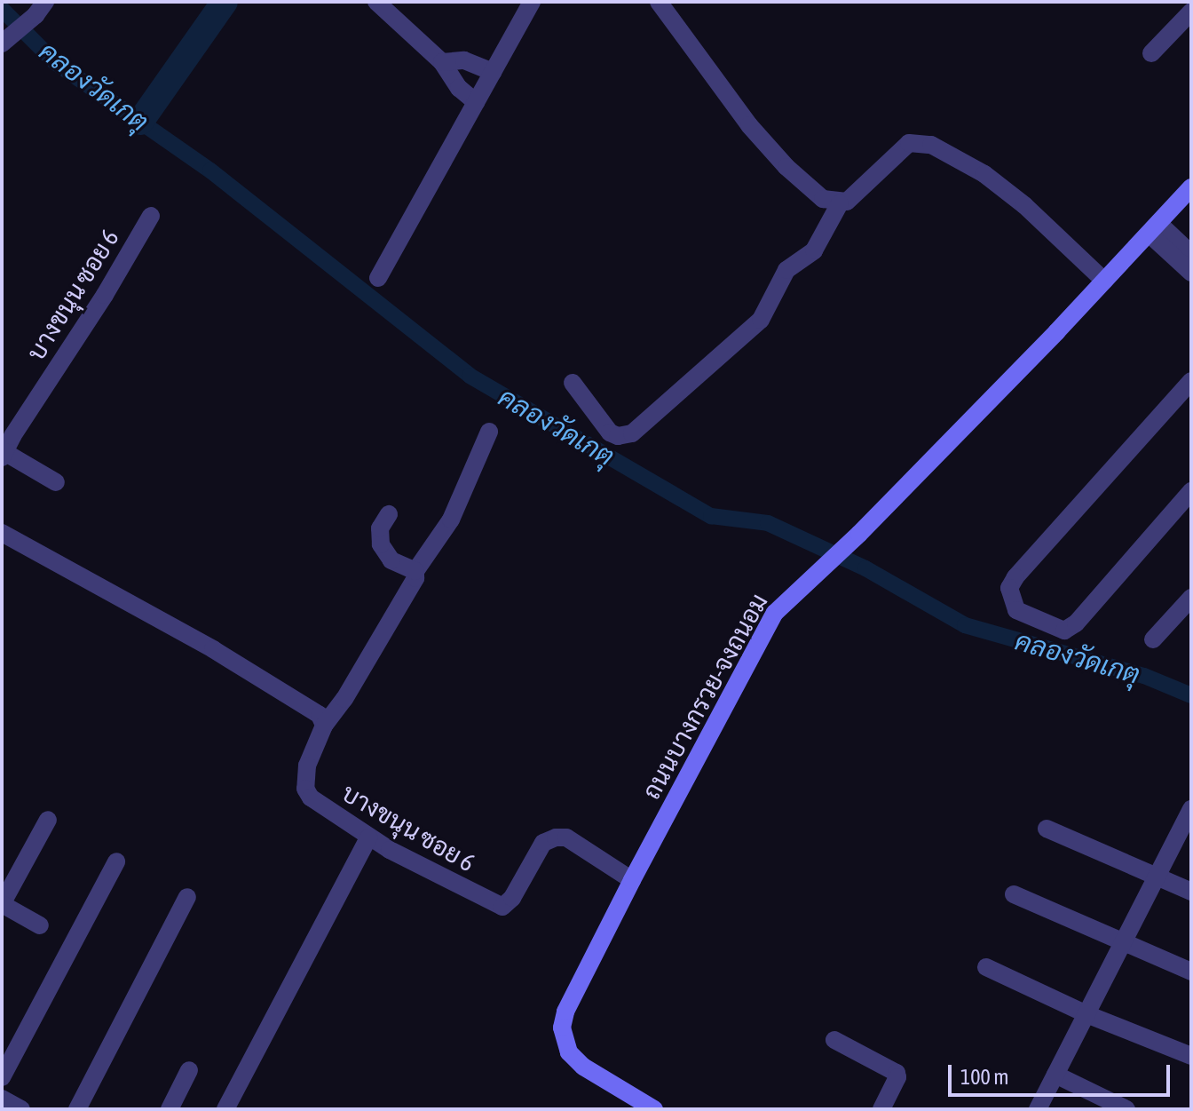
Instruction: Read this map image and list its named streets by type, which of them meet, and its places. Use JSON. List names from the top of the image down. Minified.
{"streets":{"street":["บางขนุน ซอย 6","ถนนบางกรวย-จงถนอม"]},"crossings":[["บางขนุน ซอย 6","ถนนบางกรวย-จงถนอม"]],"water":["คลองวัดเกตุ"],"scale_bar":"100 m"}
